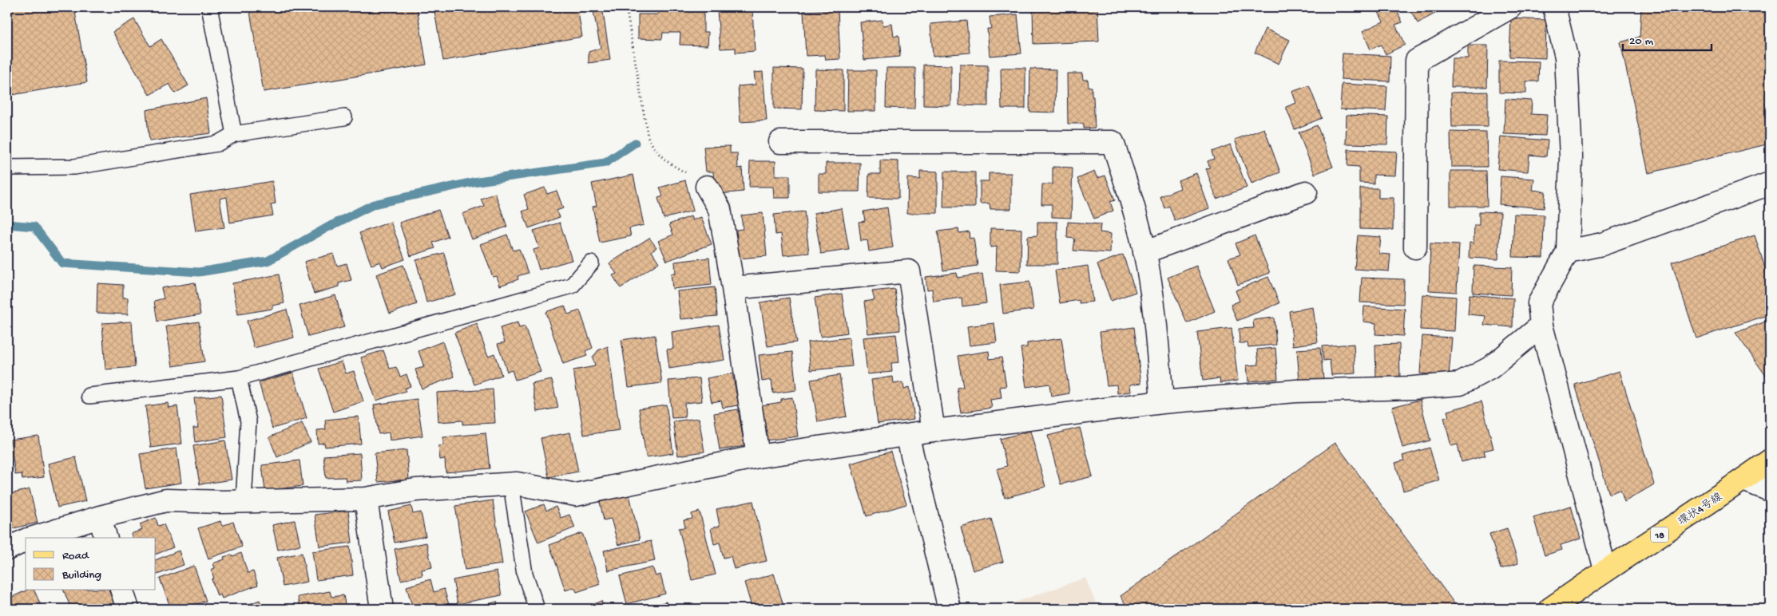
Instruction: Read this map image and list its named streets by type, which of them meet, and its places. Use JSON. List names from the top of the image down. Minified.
{"streets":{"main road":["環状4号線","18"]},"legend":["Road","Building"],"scale_bar":"20 m"}
